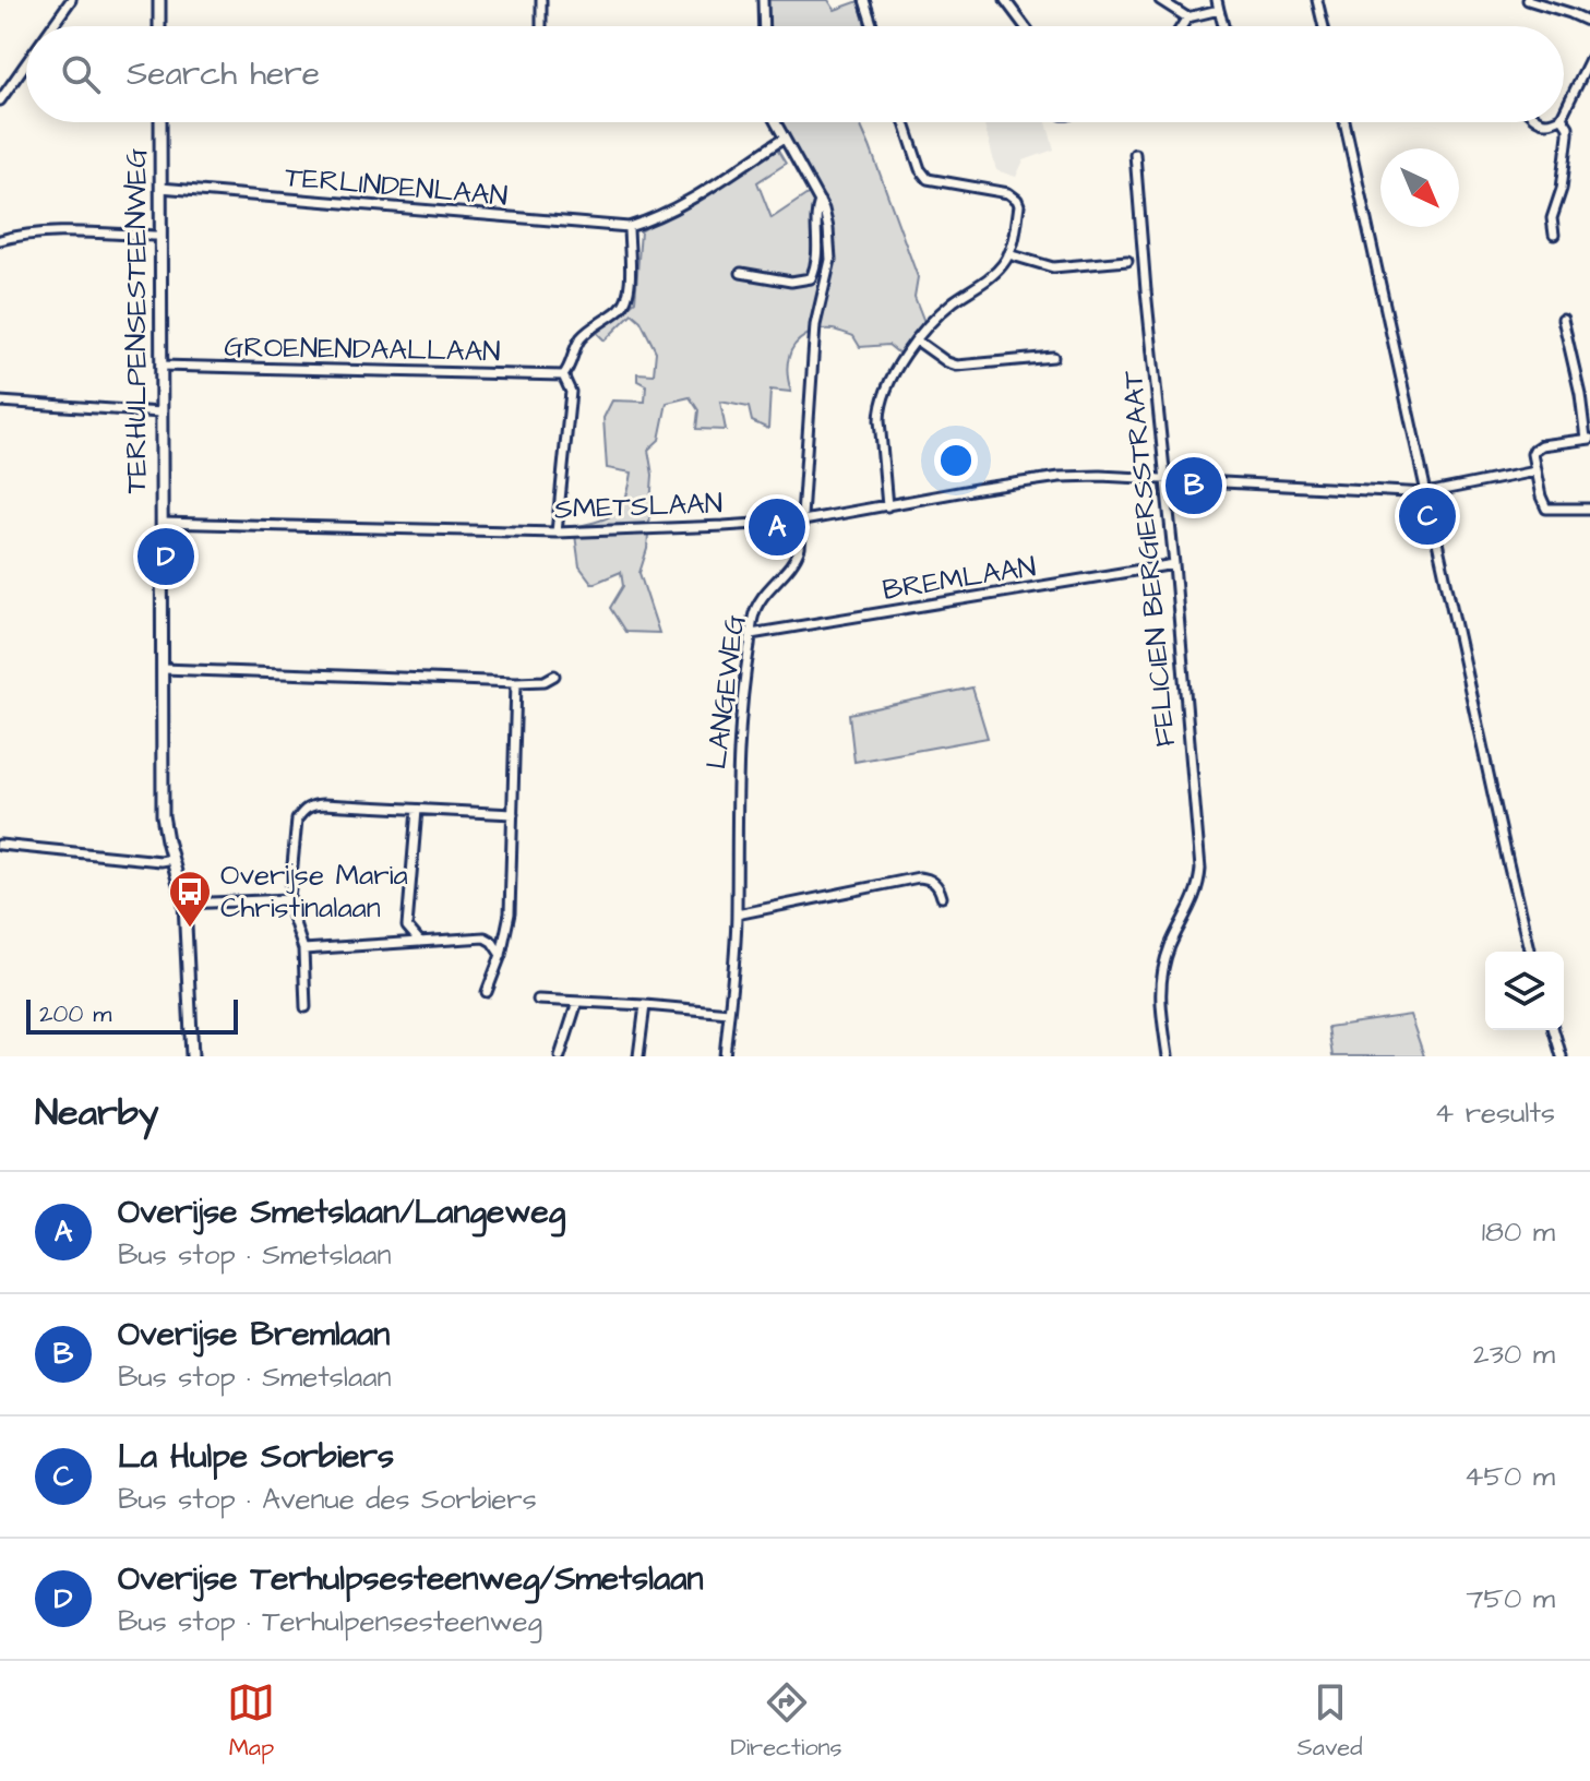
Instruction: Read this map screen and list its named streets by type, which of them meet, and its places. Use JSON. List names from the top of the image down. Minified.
{"streets":{"main road":["TERHULPENSESTEENWEG"],"street":["TERLINDENLAAN","GROENENDAALLAAN","SMETSLAAN","FELICIEN BERGIERSSTRAAT","BREMLAAN","LANGEWEG"]},"crossings":[["TERLINDENLAAN","TERHULPENSESTEENWEG"],["TERHULPENSESTEENWEG","GROENENDAALLAAN"],["TERHULPENSESTEENWEG","SMETSLAAN"],["SMETSLAAN","FELICIEN BERGIERSSTRAAT"],["SMETSLAAN","LANGEWEG"],["FELICIEN BERGIERSSTRAAT","BREMLAAN"],["BREMLAAN","LANGEWEG"]],"places":{"bus stop":["Overijse Maria Christinalaan"]},"scale_bar":"200 m","north":"bottom right","page":{"search":"Search here","pins":["B","C","A","D"],"scale":"200 m","heading":["Nearby","4 results"],"list":[{"mark":"A","name":"Overijse Smetslaan/Langeweg","note":"Bus stop · Smetslaan","value":"180 m"},{"mark":"B","name":"Overijse Bremlaan","note":"Bus stop · Smetslaan","value":"230 m"},{"mark":"C","name":"La Hulpe Sorbiers","note":"Bus stop · Avenue des Sorbiers","value":"450 m"},{"mark":"D","name":"Overijse Terhulpsesteenweg/Smetslaan","note":"Bus stop · Terhulpensesteenweg","value":"750 m"}],"nav":["Map","Directions","Saved"]}}
